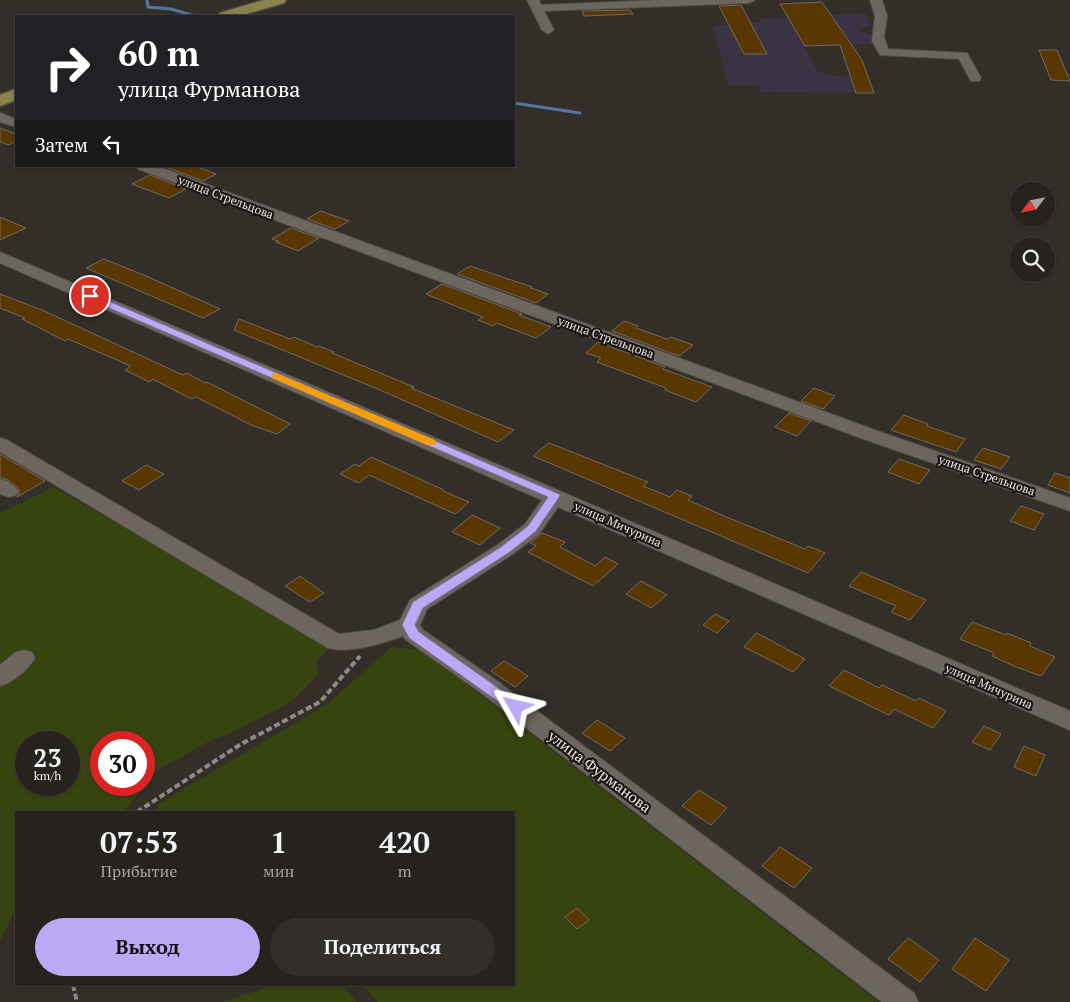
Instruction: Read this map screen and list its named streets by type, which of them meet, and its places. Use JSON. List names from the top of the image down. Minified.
{"streets":{"street":["улица Стрельцова","улица Мичурина","улица Фурманова"]},"north":"bottom left","page":{"turn":["60 m","улица Фурманова"],"then":"Затем","speed":"23 km/h","limit":"30","eta":["07:53","Прибытие","1","мин","420","m"],"buttons":["Выход","Поделиться"]}}
